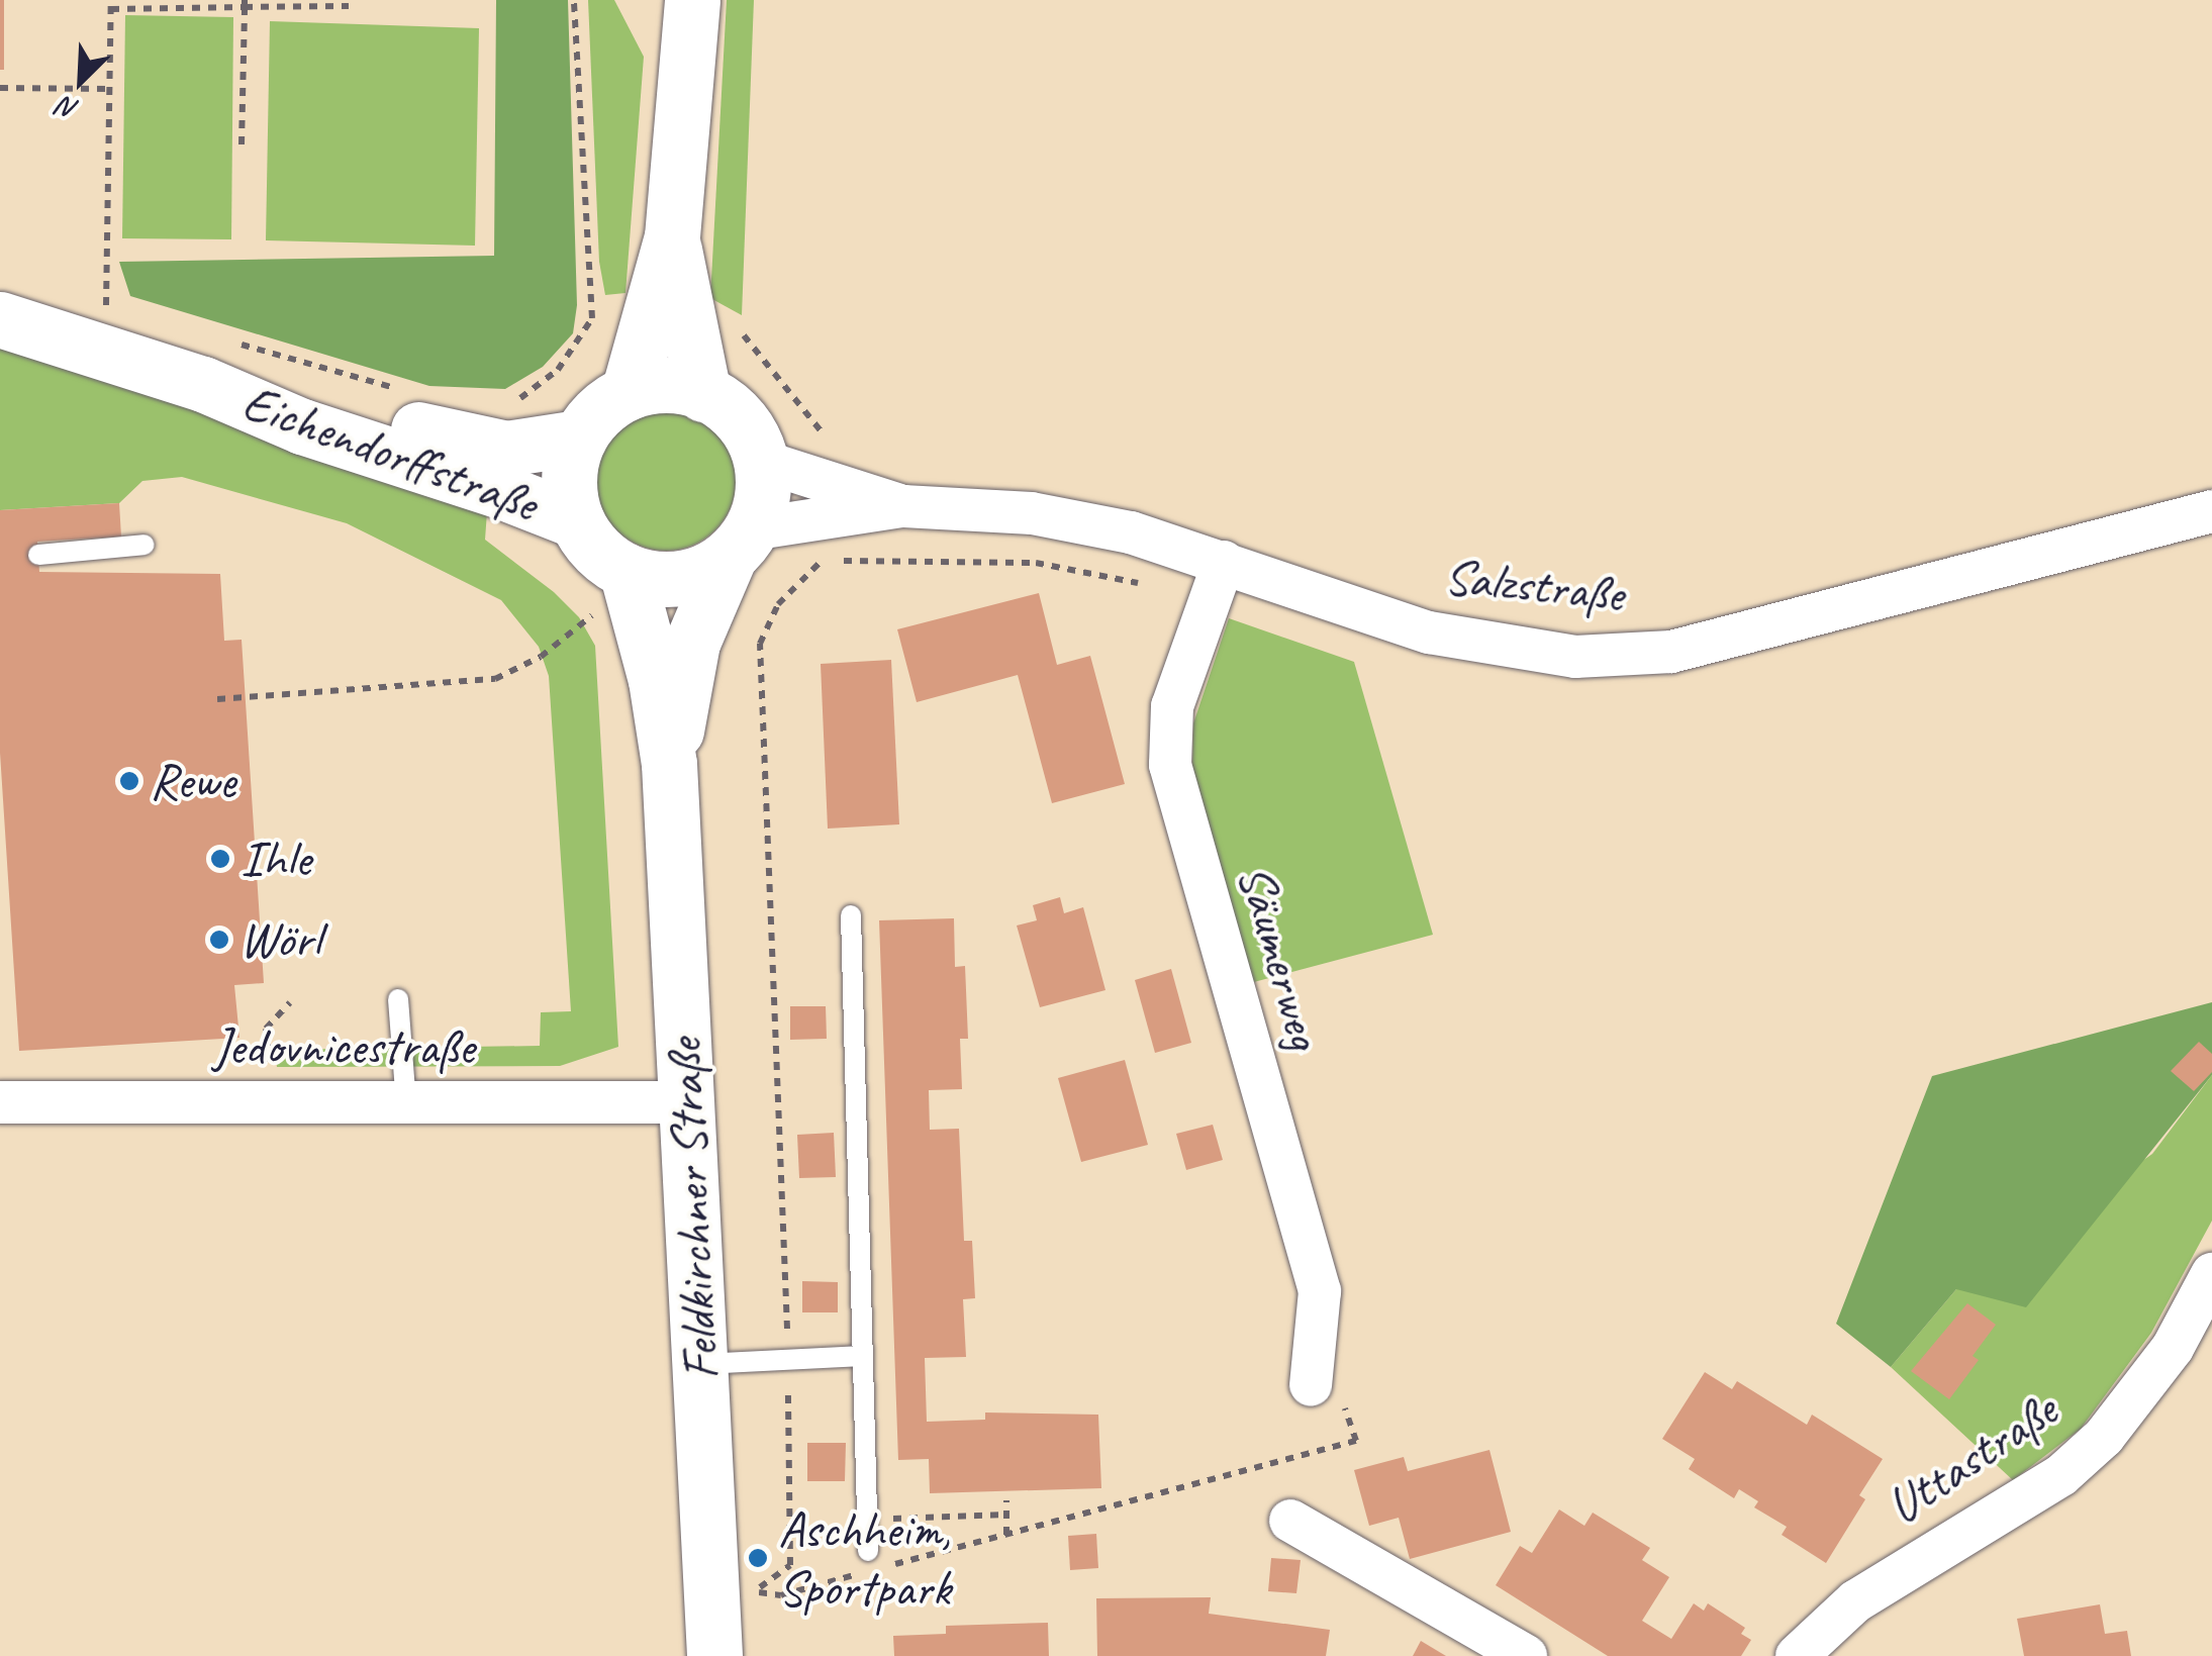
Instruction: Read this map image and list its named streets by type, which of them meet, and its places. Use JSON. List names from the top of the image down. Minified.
{"streets":{"main road":["Eichendorffstraße","Feldkirchner Straße"],"street":["Salzstraße","Säumerweg","Jedovnicestraße","Uttastraße"]},"crossings":[["Eichendorffstraße","Salzstraße"],["Eichendorffstraße","Feldkirchner Straße"],["Salzstraße","Säumerweg"],["Salzstraße","Feldkirchner Straße"],["Jedovnicestraße","Feldkirchner Straße"]],"places":["Rewe","Ihle","Wörl","Aschheim, Sportpark"],"north":"bottom left"}
